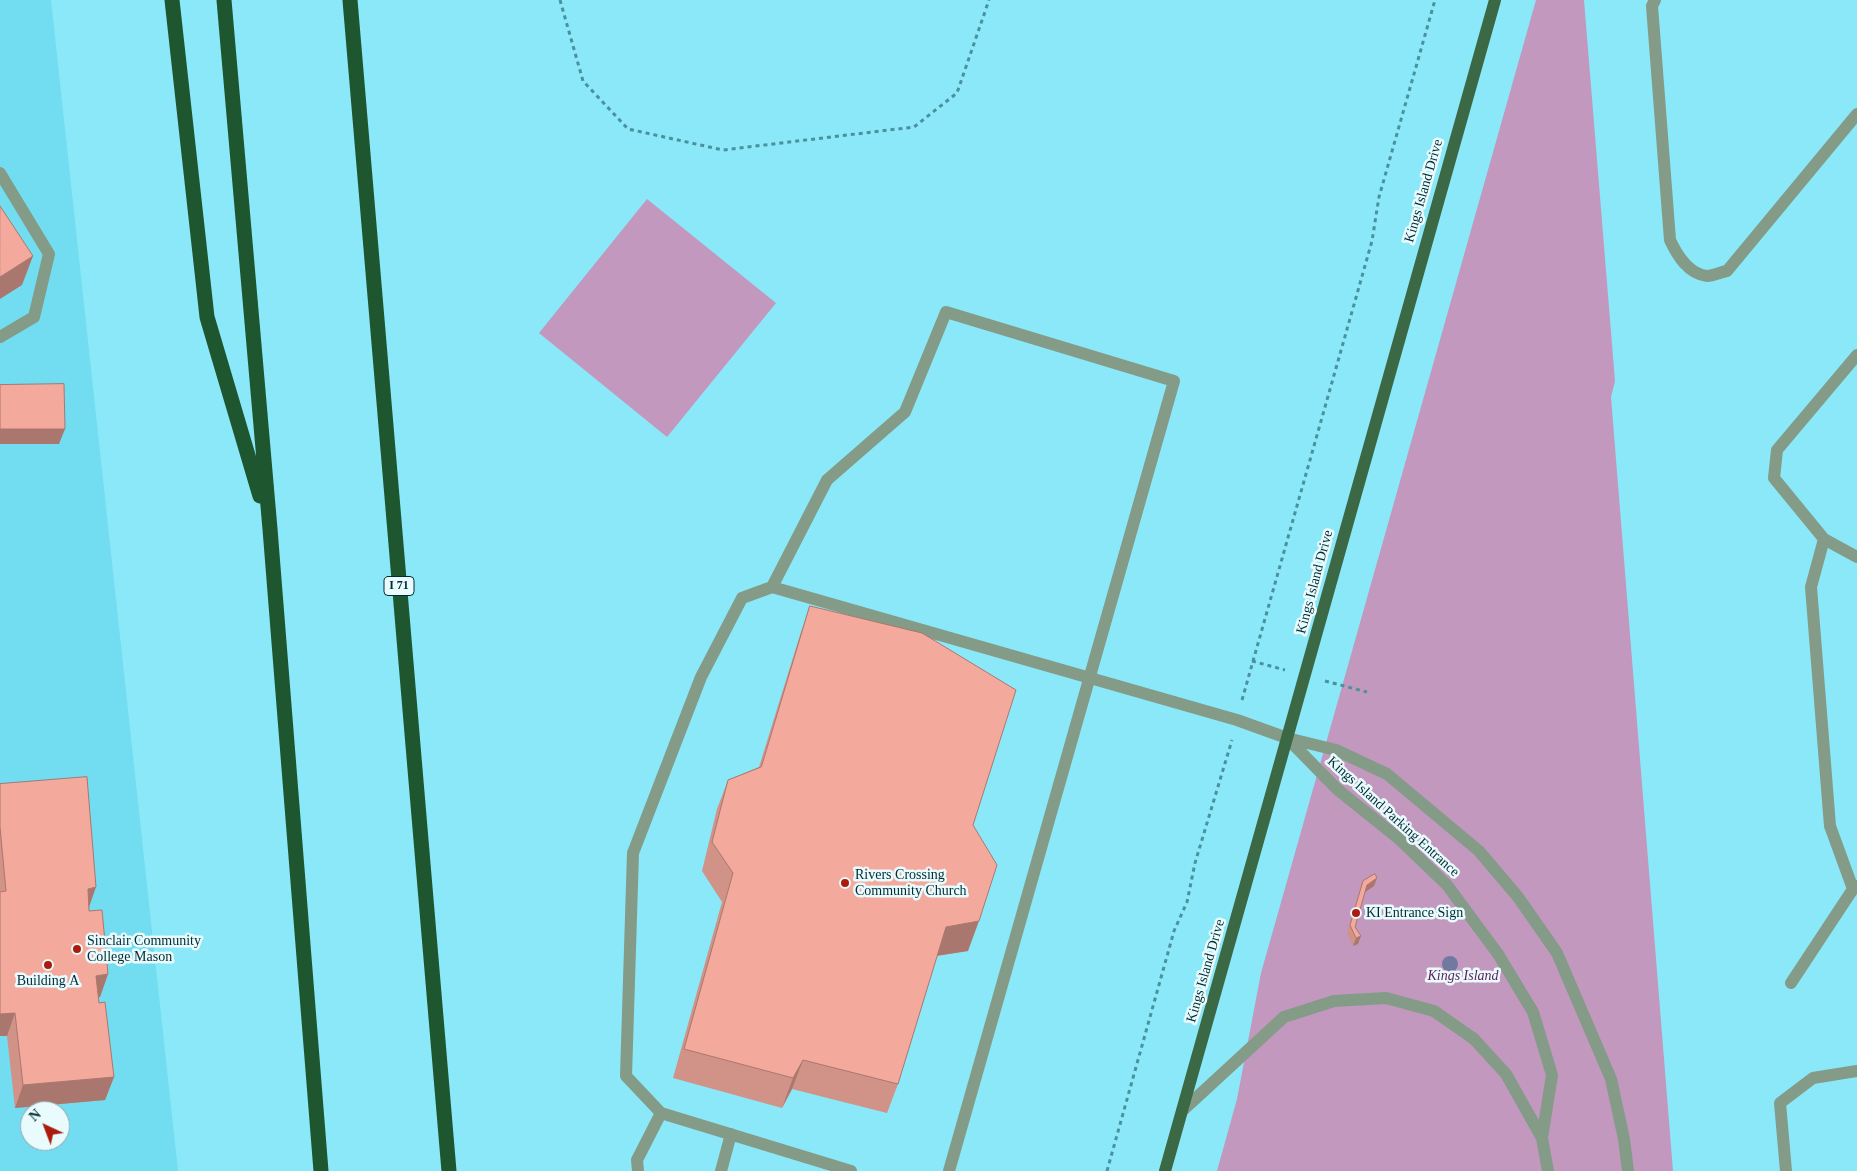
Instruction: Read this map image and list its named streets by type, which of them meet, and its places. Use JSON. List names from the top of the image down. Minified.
{"streets":{"highway":["I 71"],"main road":["Kings Island Drive"],"lane":["Kings Island Parking Entrance"]},"crossings":[["Kings Island Drive","Kings Island Parking Entrance"]],"parks":["Kings Island"],"places":["Rivers Crossing Community Church","KI Entrance Sign","Sinclair Community College Mason","Building A"],"north":"top left"}
